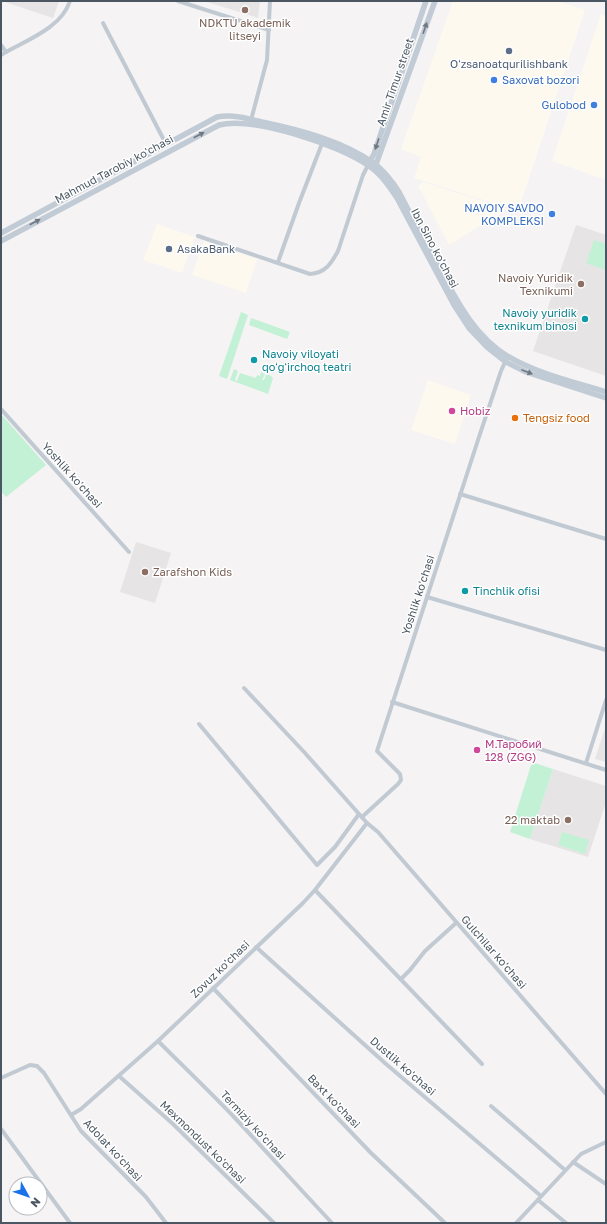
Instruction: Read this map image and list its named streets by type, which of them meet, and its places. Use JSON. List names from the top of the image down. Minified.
{"streets":{"main road":["Amir Timur street","Mahmud Tarobiy ko'chasi"],"street":["Yoshlik ko'chasi","Gulchilar ko'chasi","Zovuz ko'chasi","Dustlik ko'chasi","Baxt ko'chasi","Termiziy ko'chasi","Mexmondust ko'chasi","Adolat ko'chasi"]},"crossings":[["Amir Timur street","Mahmud Tarobiy ko'chasi"],["Mahmud Tarobiy ko'chasi","Yoshlik ko'chasi"],["Yoshlik ko'chasi","Gulchilar ko'chasi"],["Gulchilar ko'chasi","Zovuz ko'chasi"],["Zovuz ko'chasi","Dustlik ko'chasi"],["Zovuz ko'chasi","Baxt ko'chasi"],["Zovuz ko'chasi","Termiziy ko'chasi"],["Zovuz ko'chasi","Mexmondust ko'chasi"],["Zovuz ko'chasi","Adolat ko'chasi"]],"places":["NDKTU akademik litseyi","Oʻzsanoatqurilishbank","Saxovat bozori","Gulobod","NAVOIY SAVDO KOMPLEKSI","AsakaBank","Navoiy Yuridik Texnikumi","Navoiy yuridik texnikum binosi","Navoiy viloyati qoʻgʻirchoq teatri","Hobiz","Tengsiz food","Zarafshon Kids","Tinchlik ofisi","М.Таробий 128 (ZGG)","22 maktab"],"north":"bottom right"}
